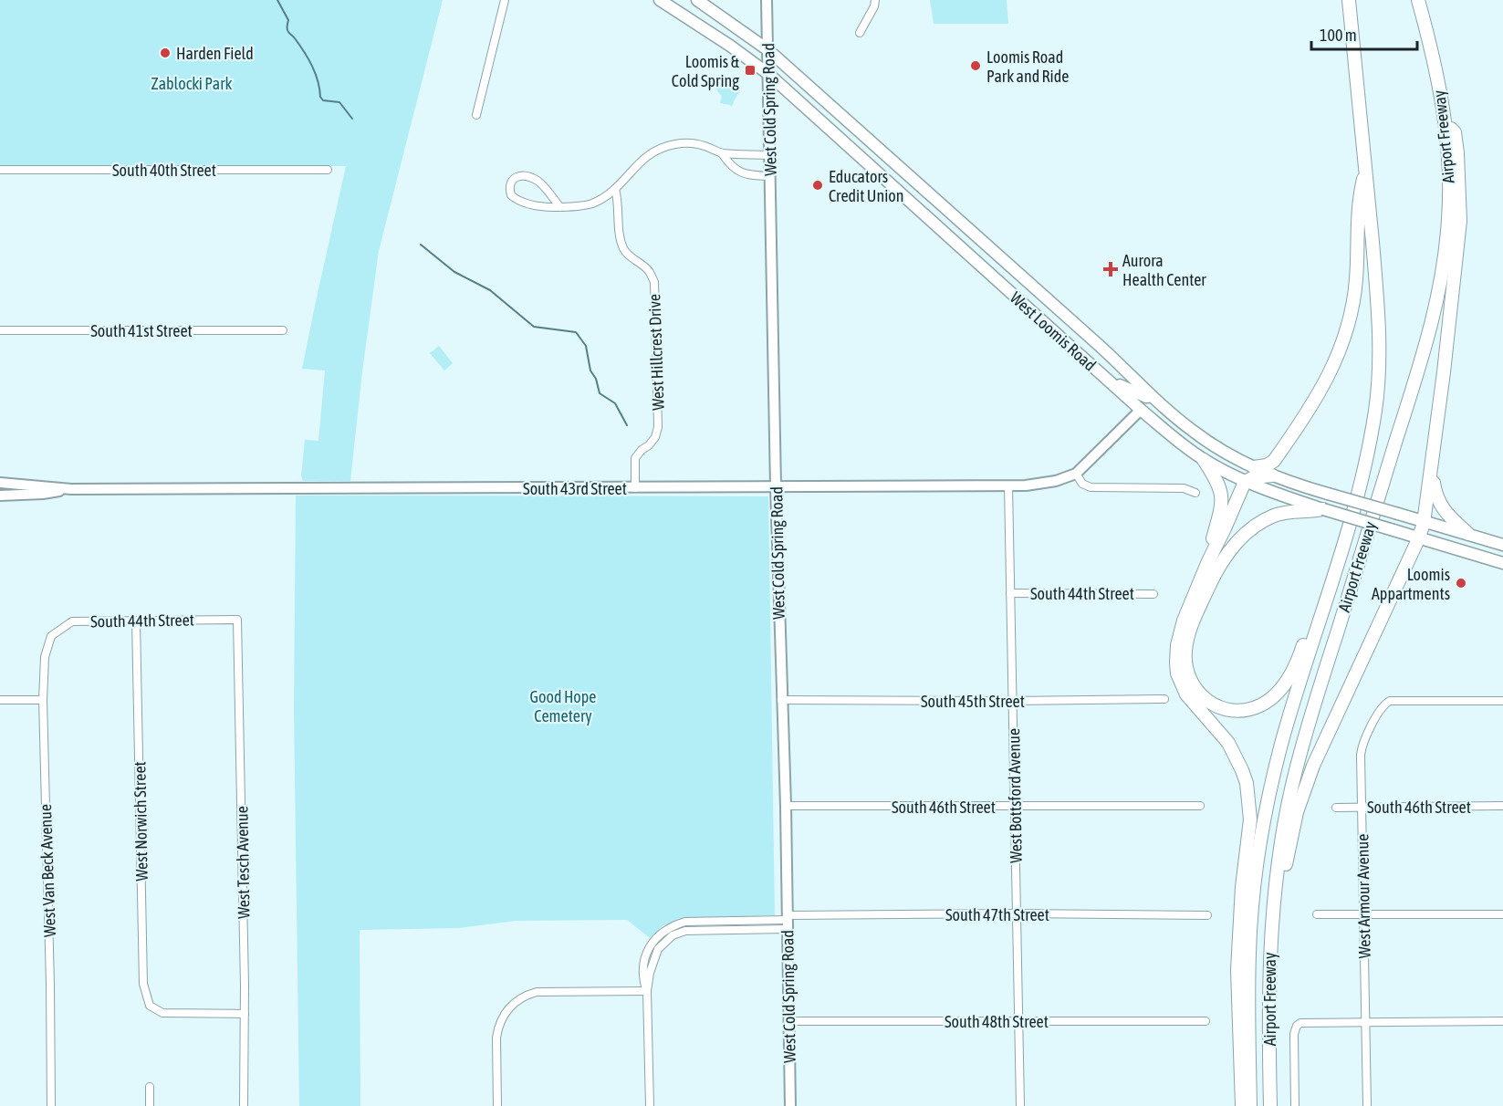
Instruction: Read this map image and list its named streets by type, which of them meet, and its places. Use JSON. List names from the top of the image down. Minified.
{"streets":{"highway":["Airport Freeway"],"main road":["West Cold Spring Road","West Loomis Road","South 43rd Street"],"street":["South 40th Street","South 41st Street","West Hillcrest Drive","South 44th Street","South 45th Street","West Bottsford Avenue","South 46th Street","West Norwich Street","West Tesch Avenue","West Van Beck Avenue","West Armour Avenue","South 47th Street","South 48th Street"]},"crossings":[["West Cold Spring Road","West Loomis Road"],["West Cold Spring Road","South 43rd Street"],["West Cold Spring Road","South 45th Street"],["West Cold Spring Road","South 46th Street"],["West Cold Spring Road","South 47th Street"],["West Cold Spring Road","South 48th Street"],["West Loomis Road","South 43rd Street"],["West Hillcrest Drive","South 43rd Street"],["South 43rd Street","West Bottsford Avenue"],["South 44th Street","West Bottsford Avenue"],["South 44th Street","West Norwich Street"],["South 44th Street","West Tesch Avenue"],["South 44th Street","West Van Beck Avenue"],["South 45th Street","West Bottsford Avenue"],["West Bottsford Avenue","South 46th Street"],["West Bottsford Avenue","South 47th Street"],["West Bottsford Avenue","South 48th Street"],["South 46th Street","West Armour Avenue"],["West Norwich Street","West Tesch Avenue"]],"parks":["Zablocki Park","Good Hope Cemetery"],"places":{"other":["Harden Field","Loomis Road Park and Ride","Educators Credit Union","Loomis Appartments"],"transit":["Loomis & Cold Spring"],"health":["Aurora Health Center"]},"scale_bar":"100 m"}
